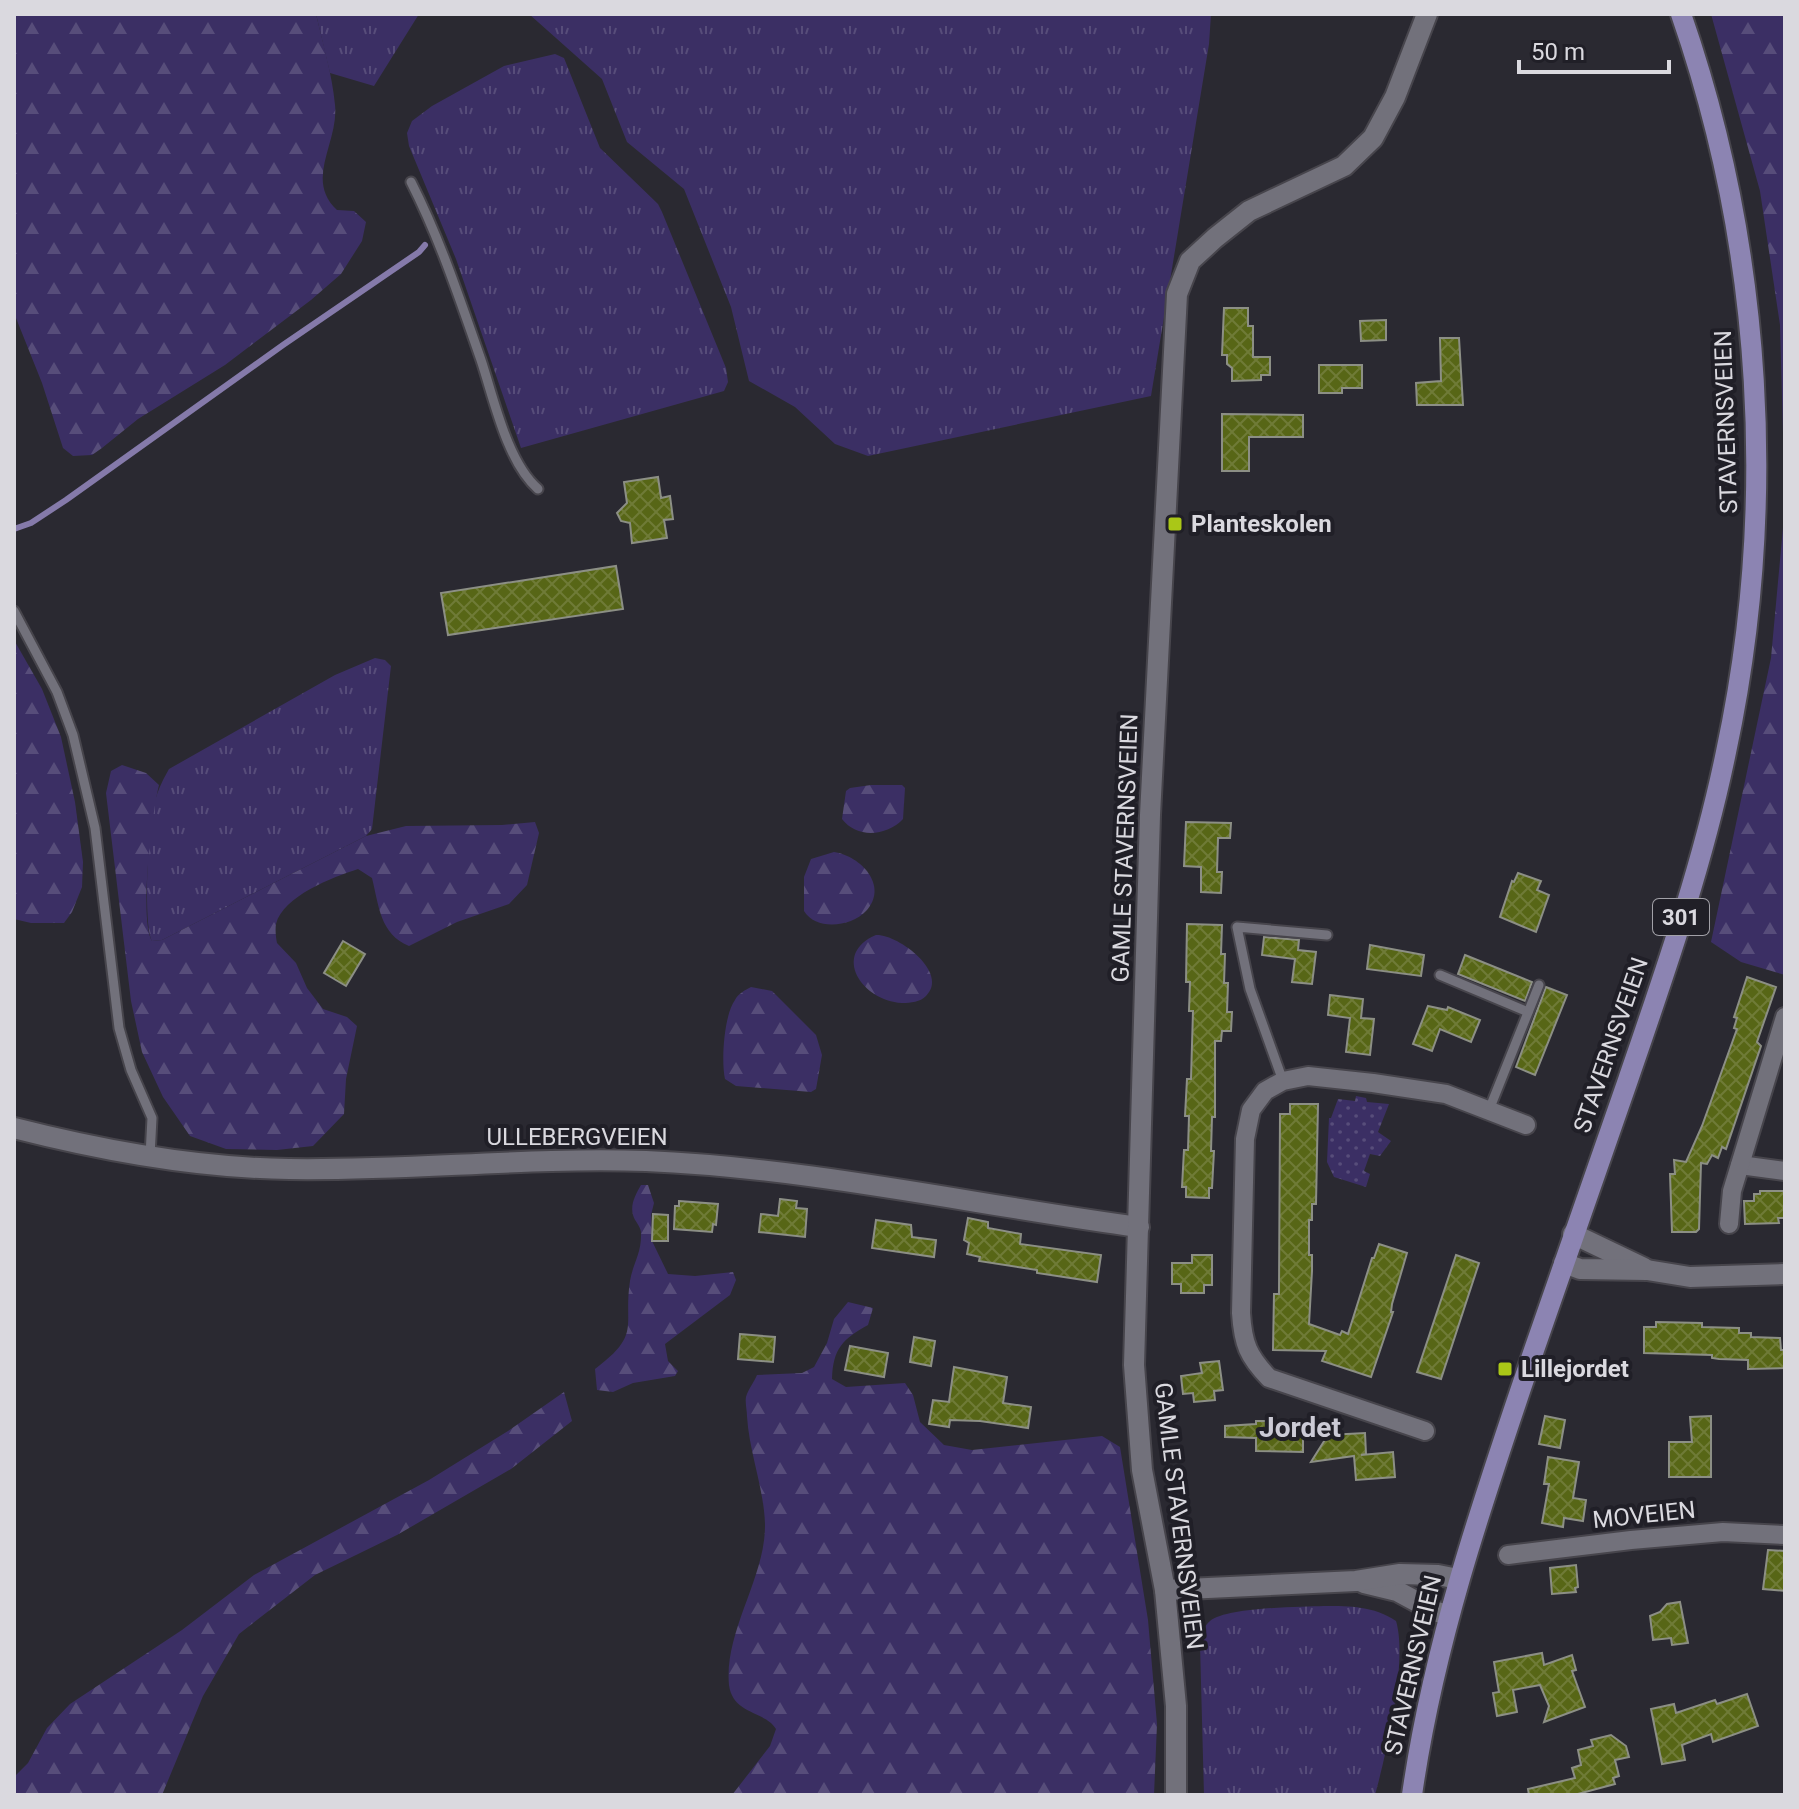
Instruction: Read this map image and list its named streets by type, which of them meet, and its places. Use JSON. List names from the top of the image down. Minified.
{"streets":{"main road":["STAVERNSVEIEN","301"],"street":["GAMLE STAVERNSVEIEN","ULLEBERGVEIEN","MOVEIEN"]},"crossings":[["GAMLE STAVERNSVEIEN","ULLEBERGVEIEN"]],"districts":["Jordet"],"places":{"transit":["Planteskolen","Lillejordet"]},"scale_bar":"50 m"}
